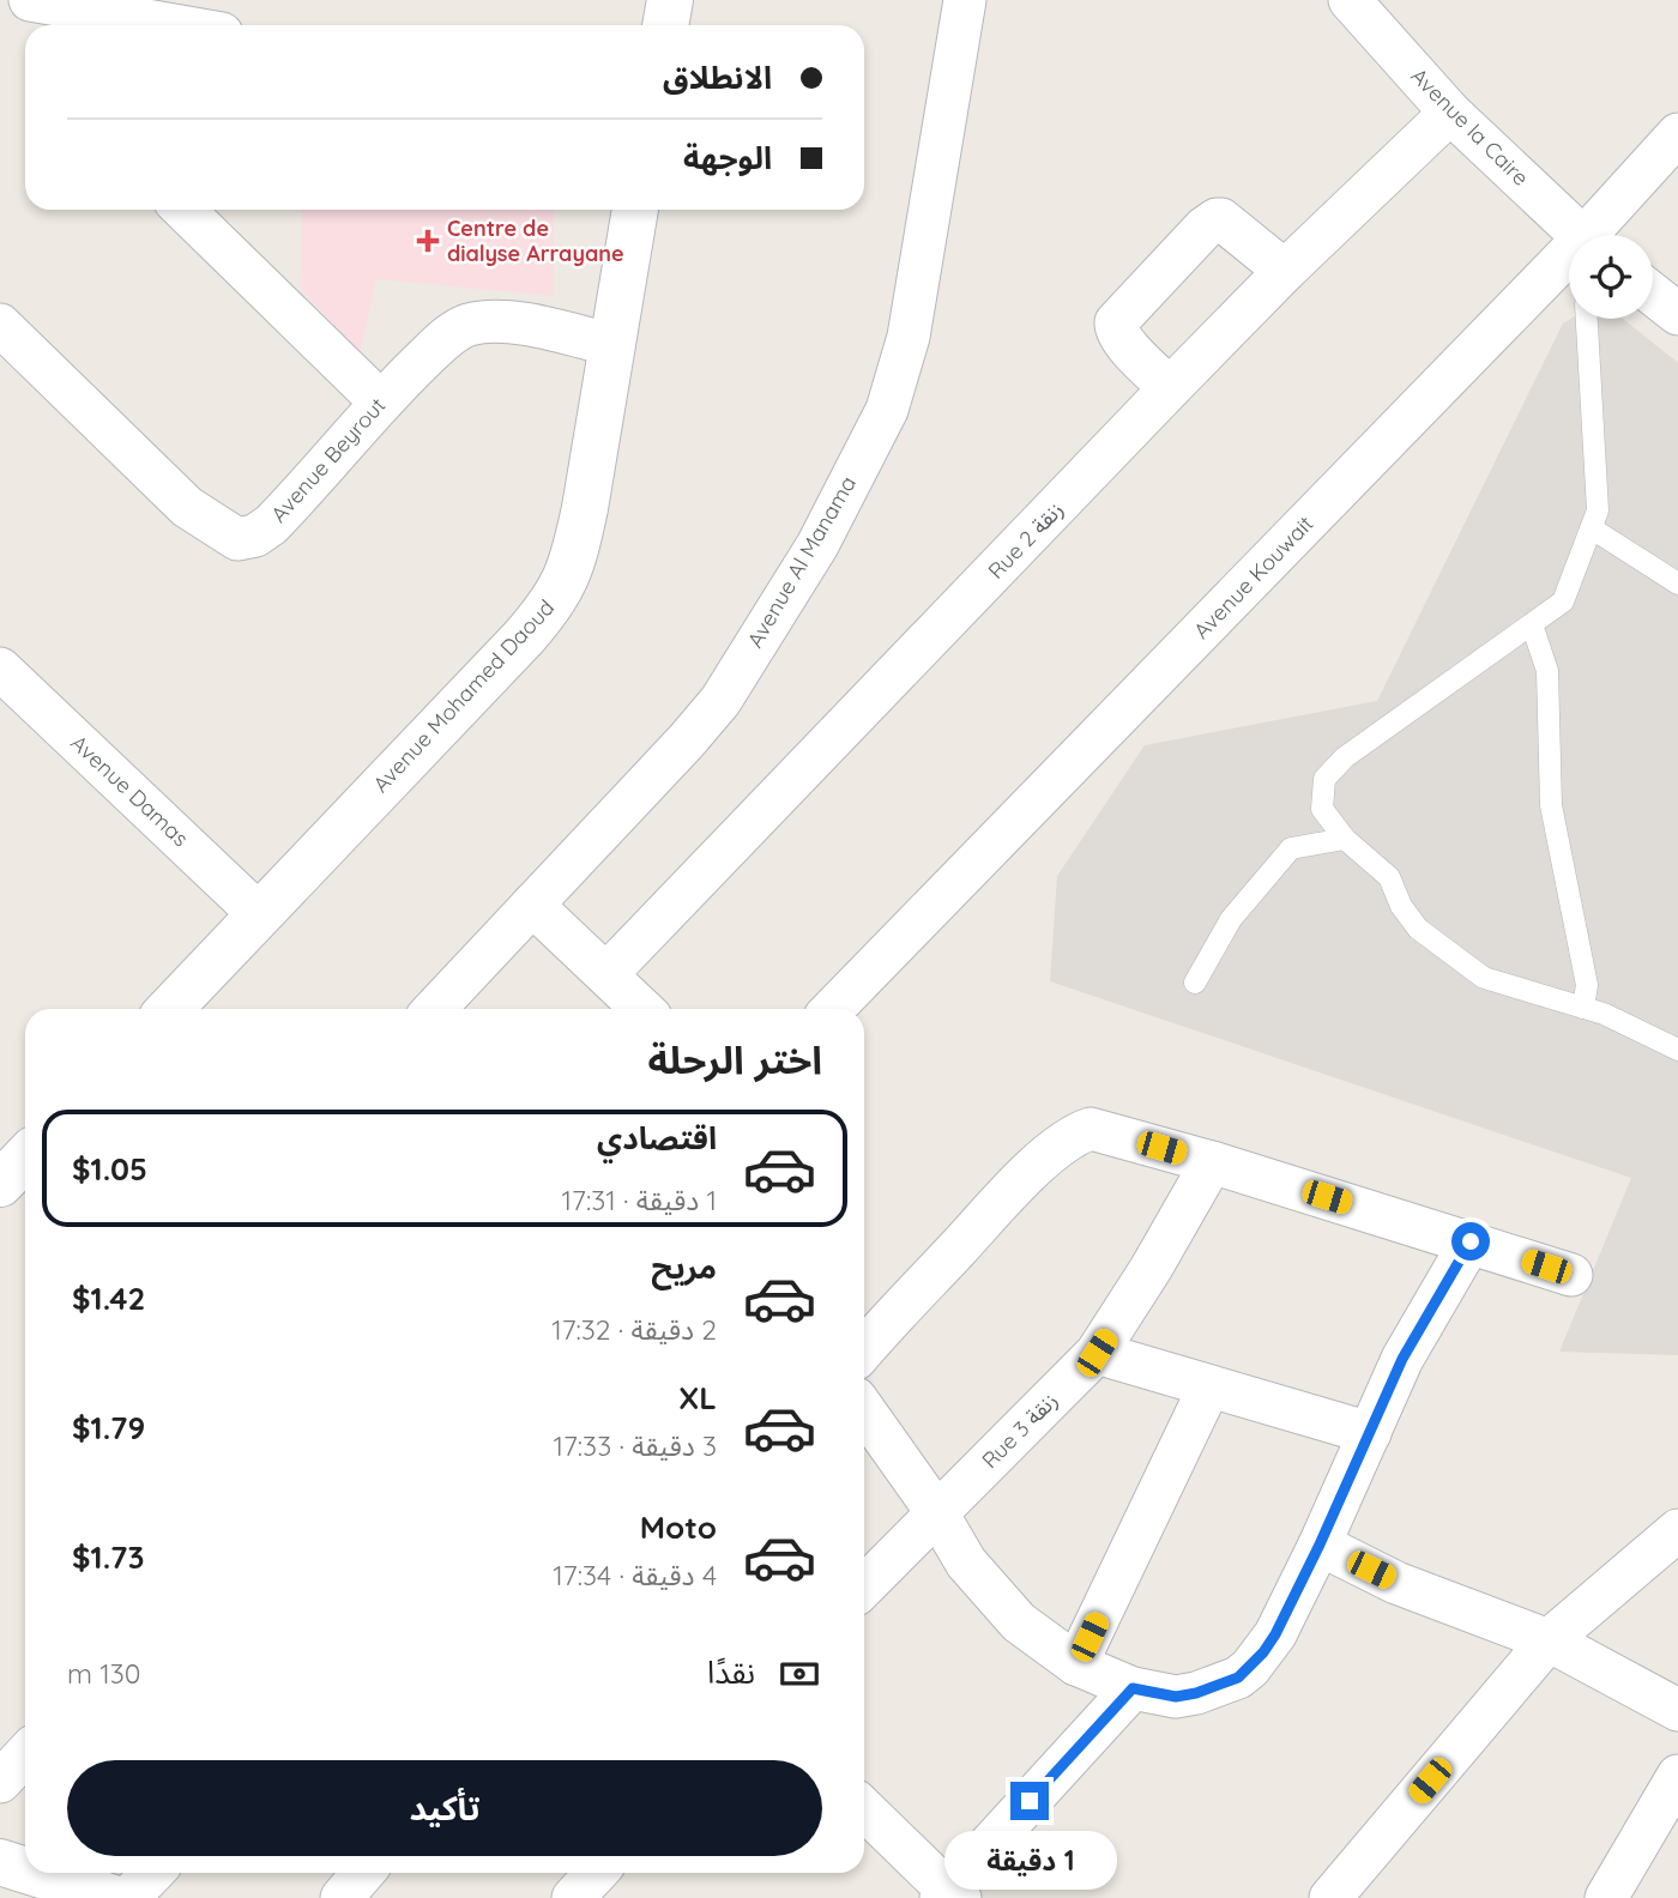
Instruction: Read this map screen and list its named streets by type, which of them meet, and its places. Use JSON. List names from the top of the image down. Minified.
{"streets":{"street":["Avenue la Caire","Avenue Beyrout","Rue 2 زنقة","Avenue Al Manama","Avenue Kouwait","Avenue Mohamed Daoud","Avenue Damas","Rue 3 زنقة"]},"crossings":[["Avenue la Caire","Rue 2 زنقة"],["Avenue Beyrout","Avenue Mohamed Daoud"],["Avenue Mohamed Daoud","Avenue Damas"]],"places":{"health":["Centre de dialyse Arrayane"]},"page":{"banner":["الانطلاق","الوجهة"],"heading":"اختر الرحلة","list":[{"name":"اقتصادي","note":"1 دقيقة · 17:31","value":"$1.05"},{"name":"مريح","note":"2 دقيقة · 17:32","value":"$1.42"},{"name":"XL","note":"3 دقيقة · 17:33","value":"$1.79"},{"name":"Moto","note":"4 دقيقة · 17:34","value":"$1.73"}],"pay":["نقدًا","130 m"],"buttons":"تأكيد","bubble":"1 دقيقة"}}
